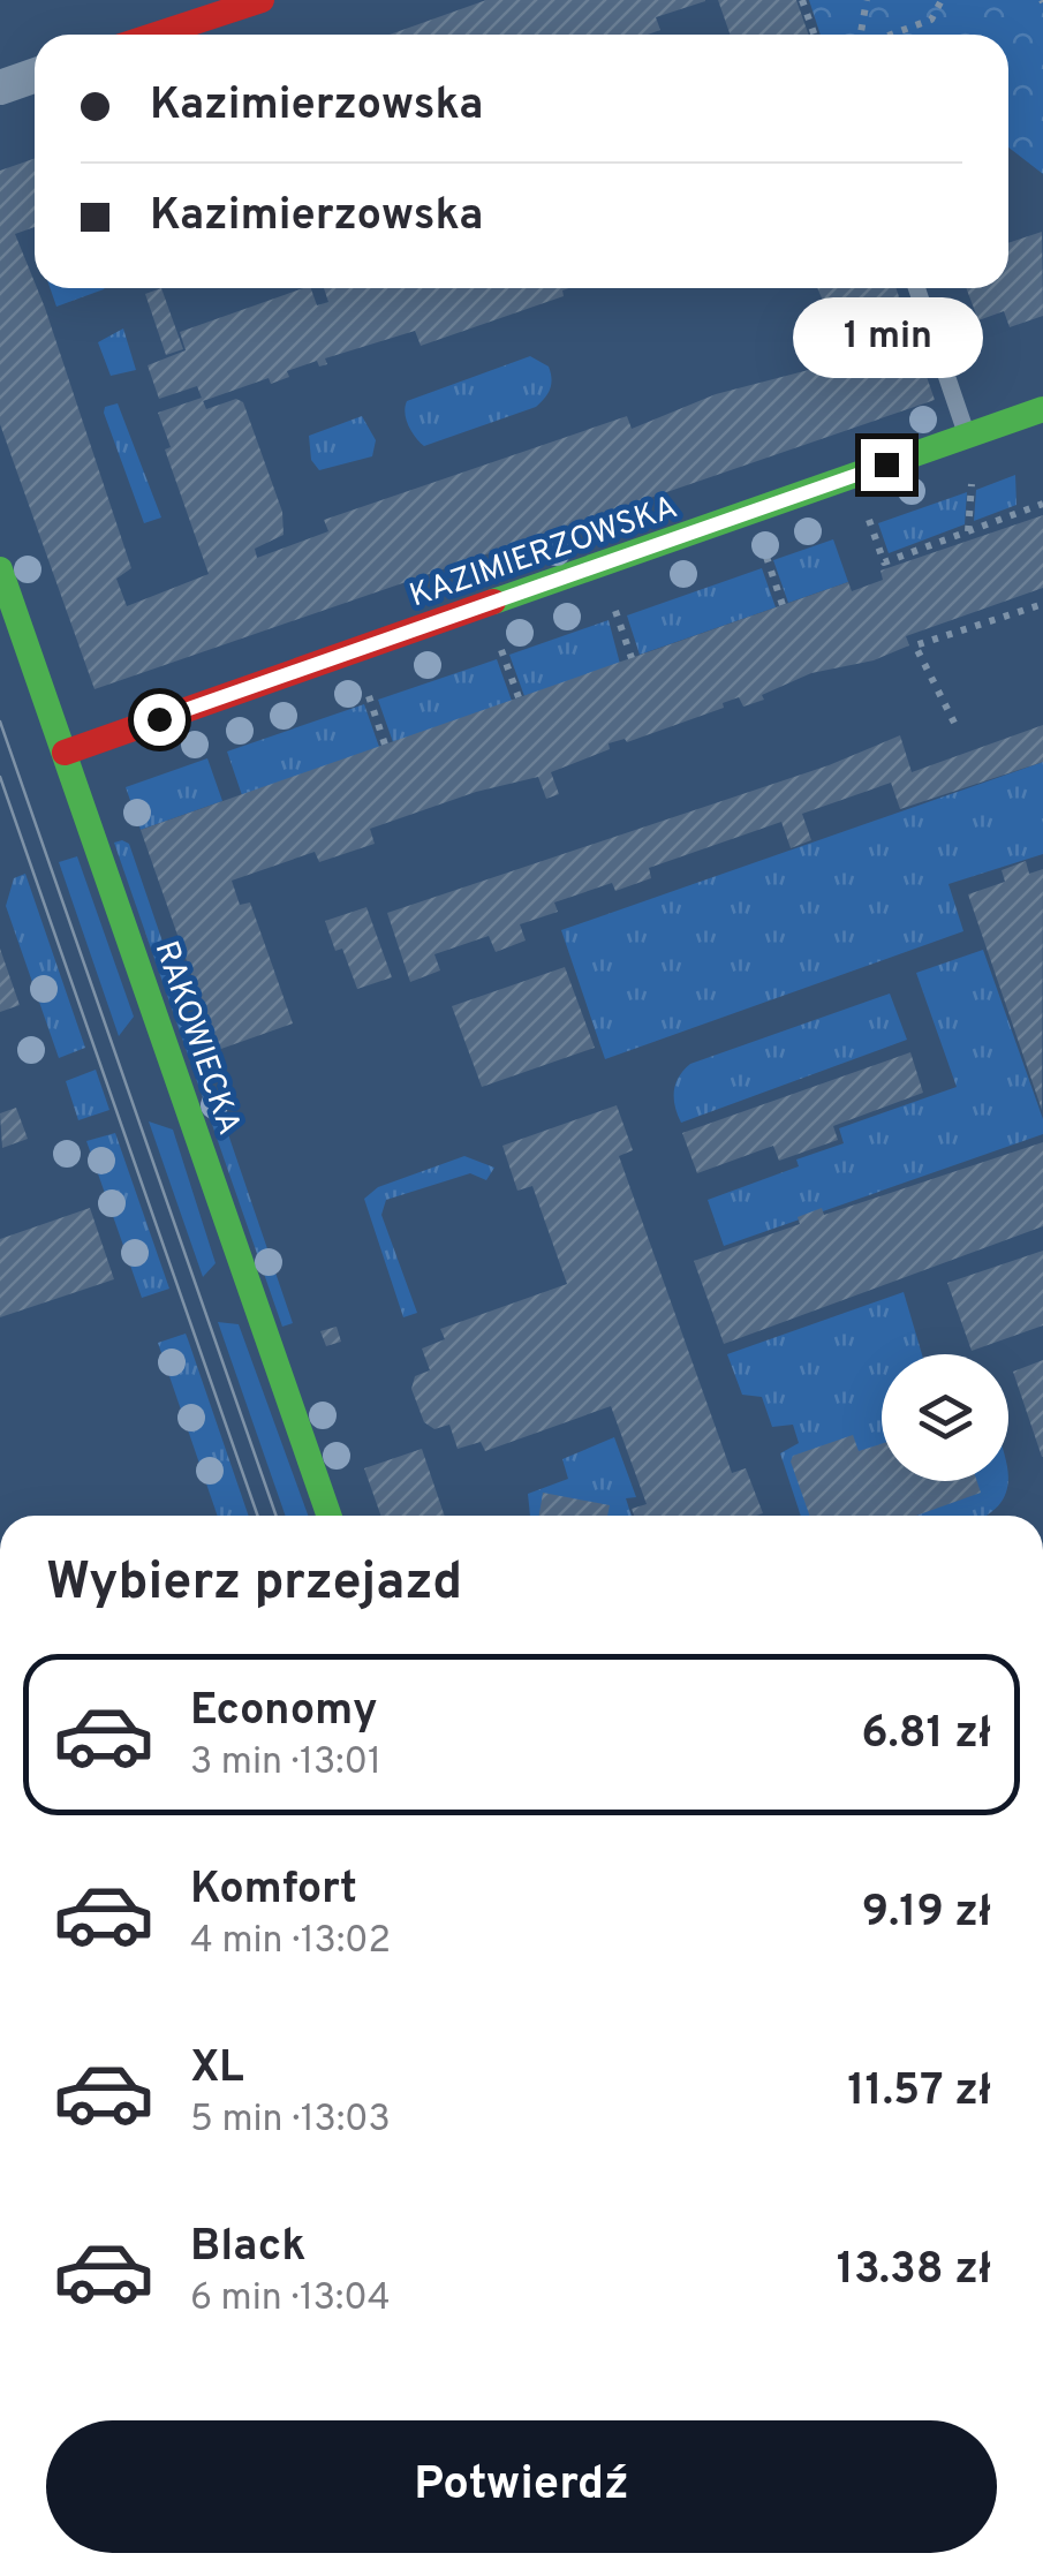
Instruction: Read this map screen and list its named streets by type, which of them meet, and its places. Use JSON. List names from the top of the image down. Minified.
{"streets":{"street":["KAZIMIERZOWSKA","RAKOWIECKA"]},"crossings":[["KAZIMIERZOWSKA","RAKOWIECKA"]],"page":{"banner":["Kazimierzowska","Kazimierzowska"],"bubble":"1 min","heading":"Wybierz przejazd","list":[{"name":"Economy","note":"3 min · 13:01","value":"6.81 zł"},{"name":"Komfort","note":"4 min · 13:02","value":"9.19 zł"},{"name":"XL","note":"5 min · 13:03","value":"11.57 zł"},{"name":"Black","note":"6 min · 13:04","value":"13.38 zł"}],"buttons":"Potwierdź"}}
